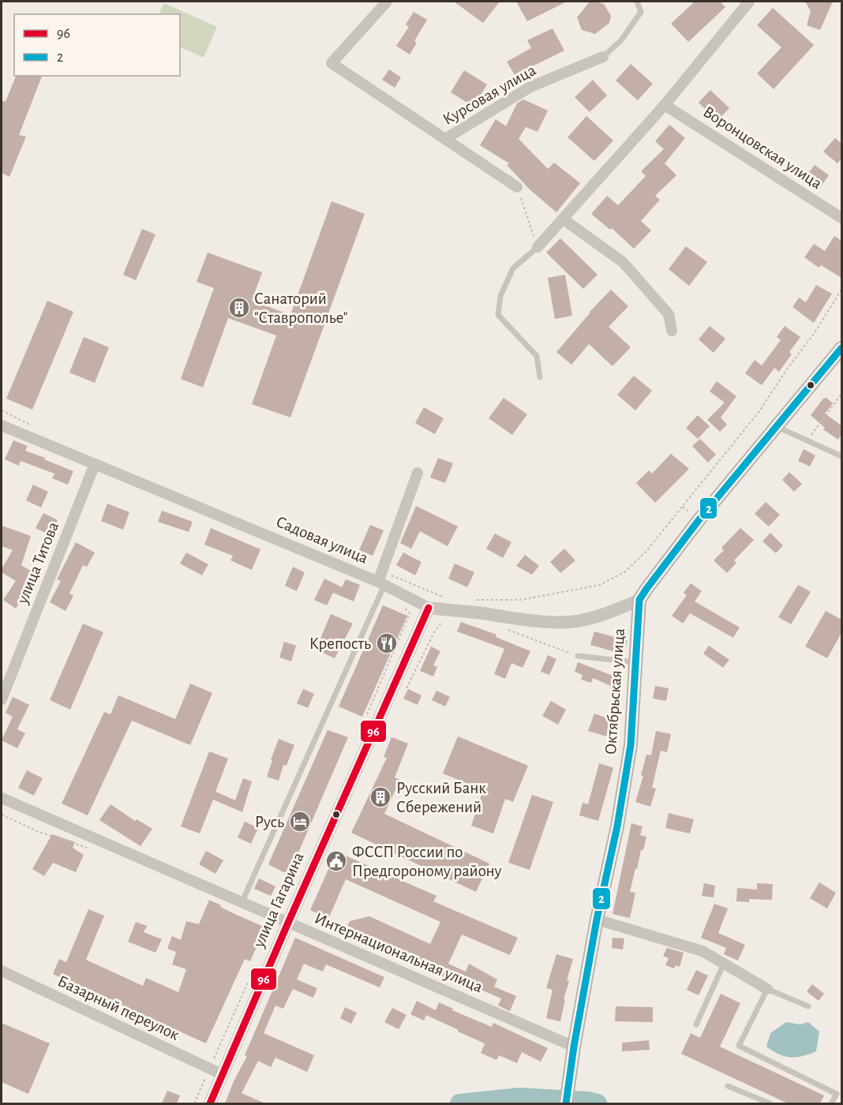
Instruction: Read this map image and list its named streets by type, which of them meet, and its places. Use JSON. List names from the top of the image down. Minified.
{"streets":{"main road":["Октябрьская улица"],"street":["Курсовая улица","Воронцовская улица","Садовая улица","улица Титова","улица Гагарина","Интернациональная улица","Базарный переулок"]},"crossings":[["Садовая улица","улица Титова"],["Садовая улица","Октябрьская улица"],["Садовая улица","улица Гагарина"],["Октябрьская улица","Интернациональная улица"],["улица Гагарина","Интернациональная улица"],["улица Гагарина","Базарный переулок"]],"places":{"building":["Санаторий \"Ставрополье\"","Русский Банк Сбережений"],"restaurant":["Крепость"],"hotel":["Русь"],"public building":["ФССП России по Предгороному району"]},"lines":["transit line 2","transit line 96"],"legend":["96","2"]}
